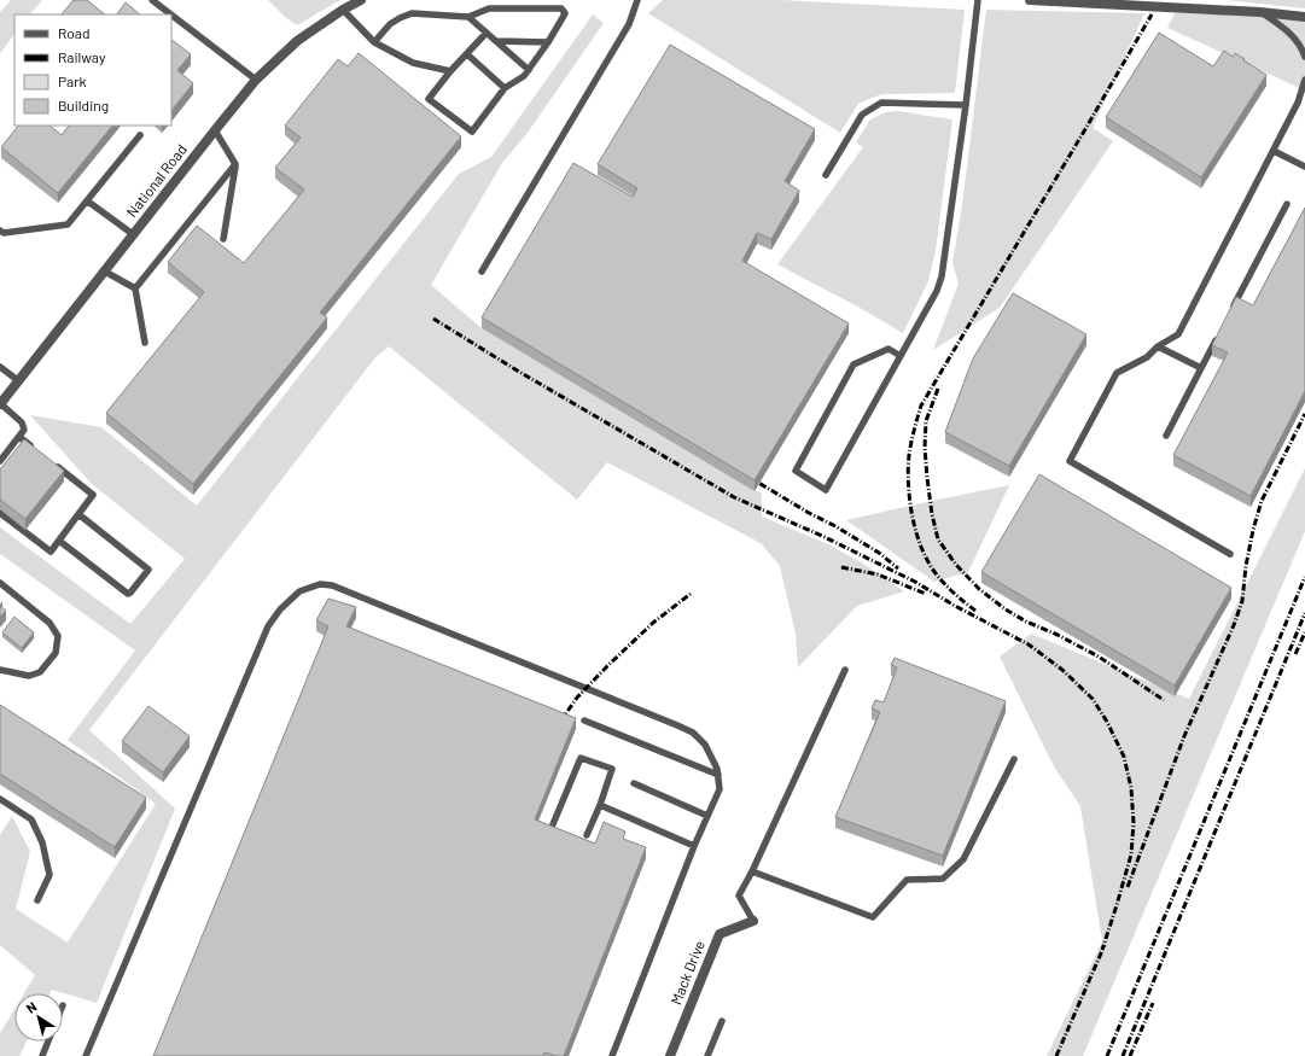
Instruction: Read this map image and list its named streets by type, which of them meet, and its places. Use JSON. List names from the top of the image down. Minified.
{"streets":{"street":["National Road","Mack Drive"]},"legend":["Road","Railway","Park","Building"],"north":"top left"}
